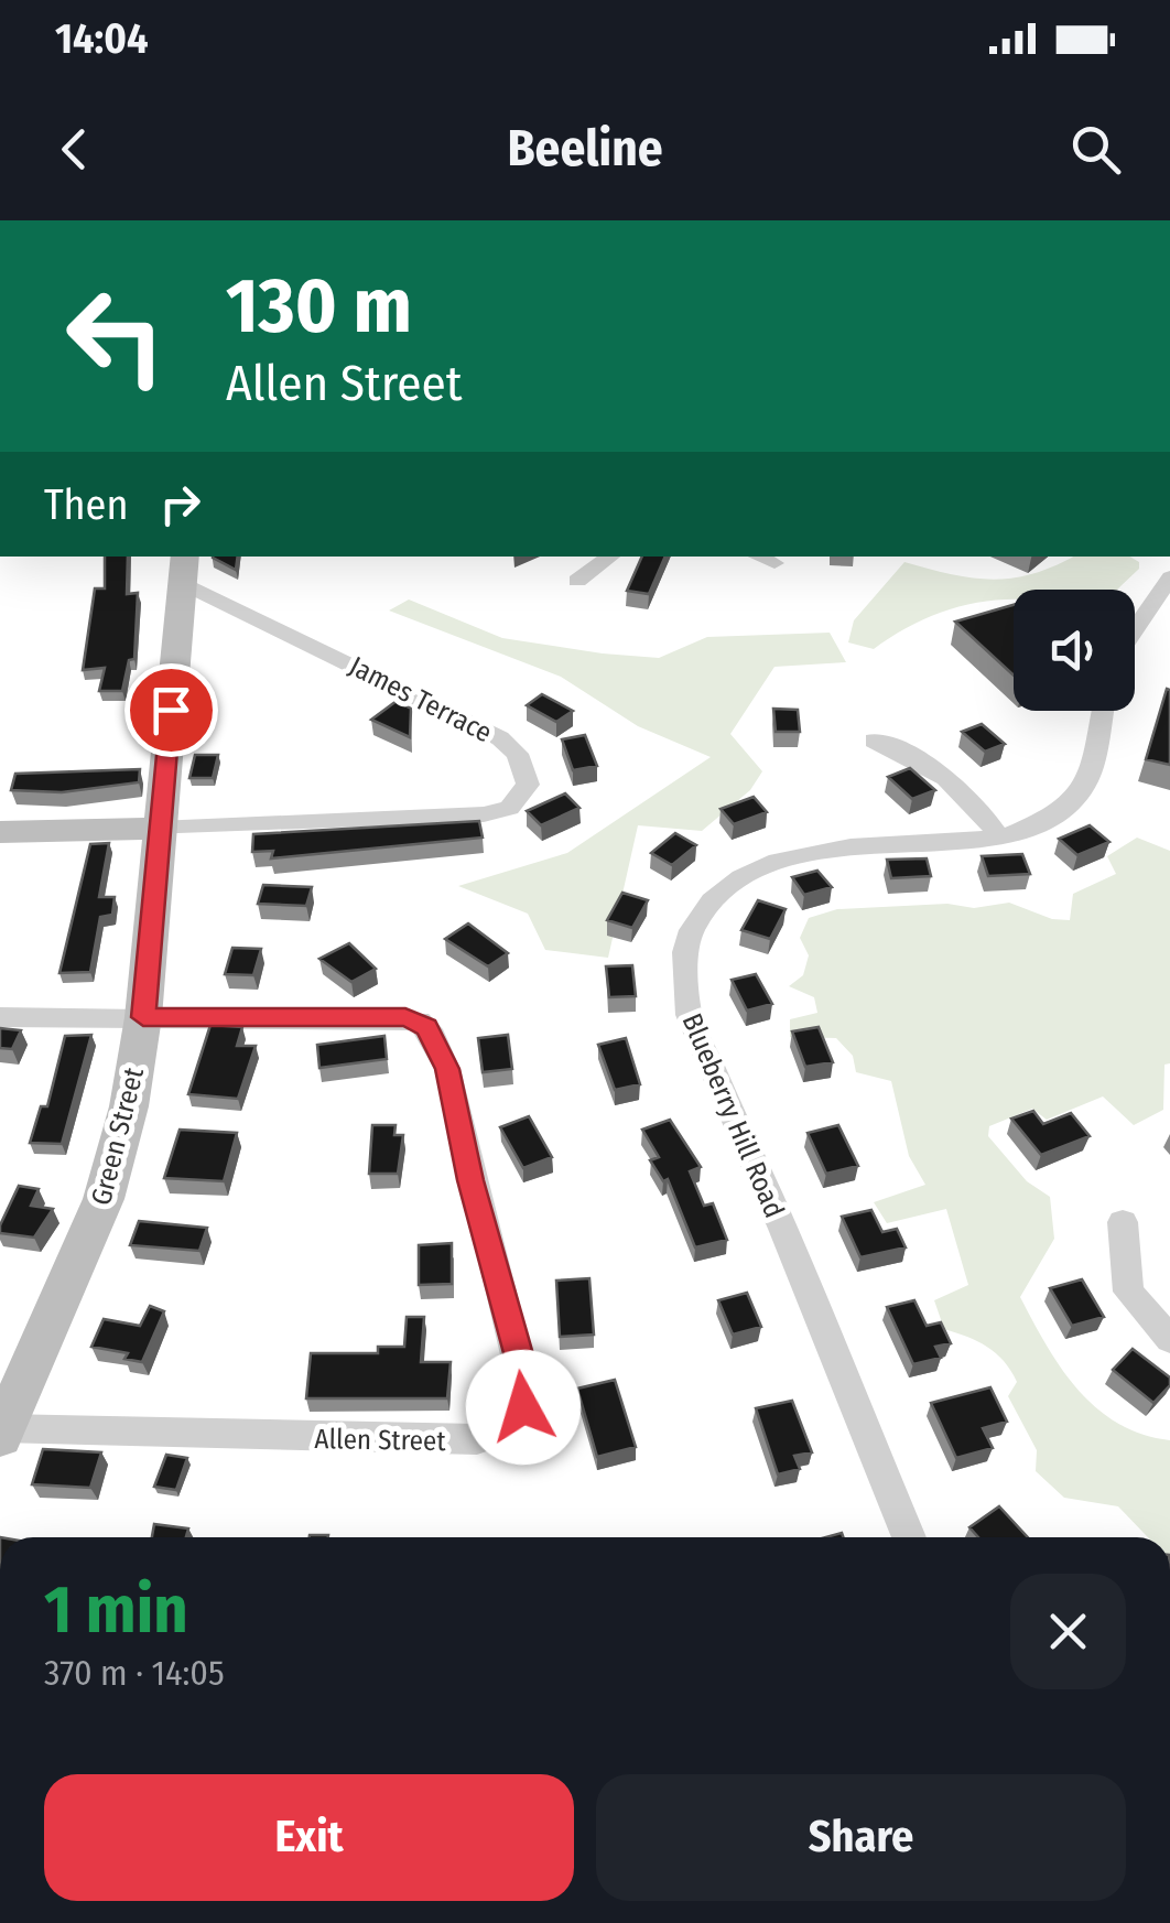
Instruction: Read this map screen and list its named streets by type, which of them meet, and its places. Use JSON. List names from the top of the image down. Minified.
{"streets":{"street":["James Terrace","Blueberry Hill Road","Green Street","Allen Street"]},"crossings":[["James Terrace","Green Street"],["Green Street","Allen Street"]],"page":{"status":"14:04","header":"Beeline","turn":["130 m","Allen Street"],"then":"Then","heading":["1 min","370 m · 14:05"],"buttons":["Exit","Share"]}}
